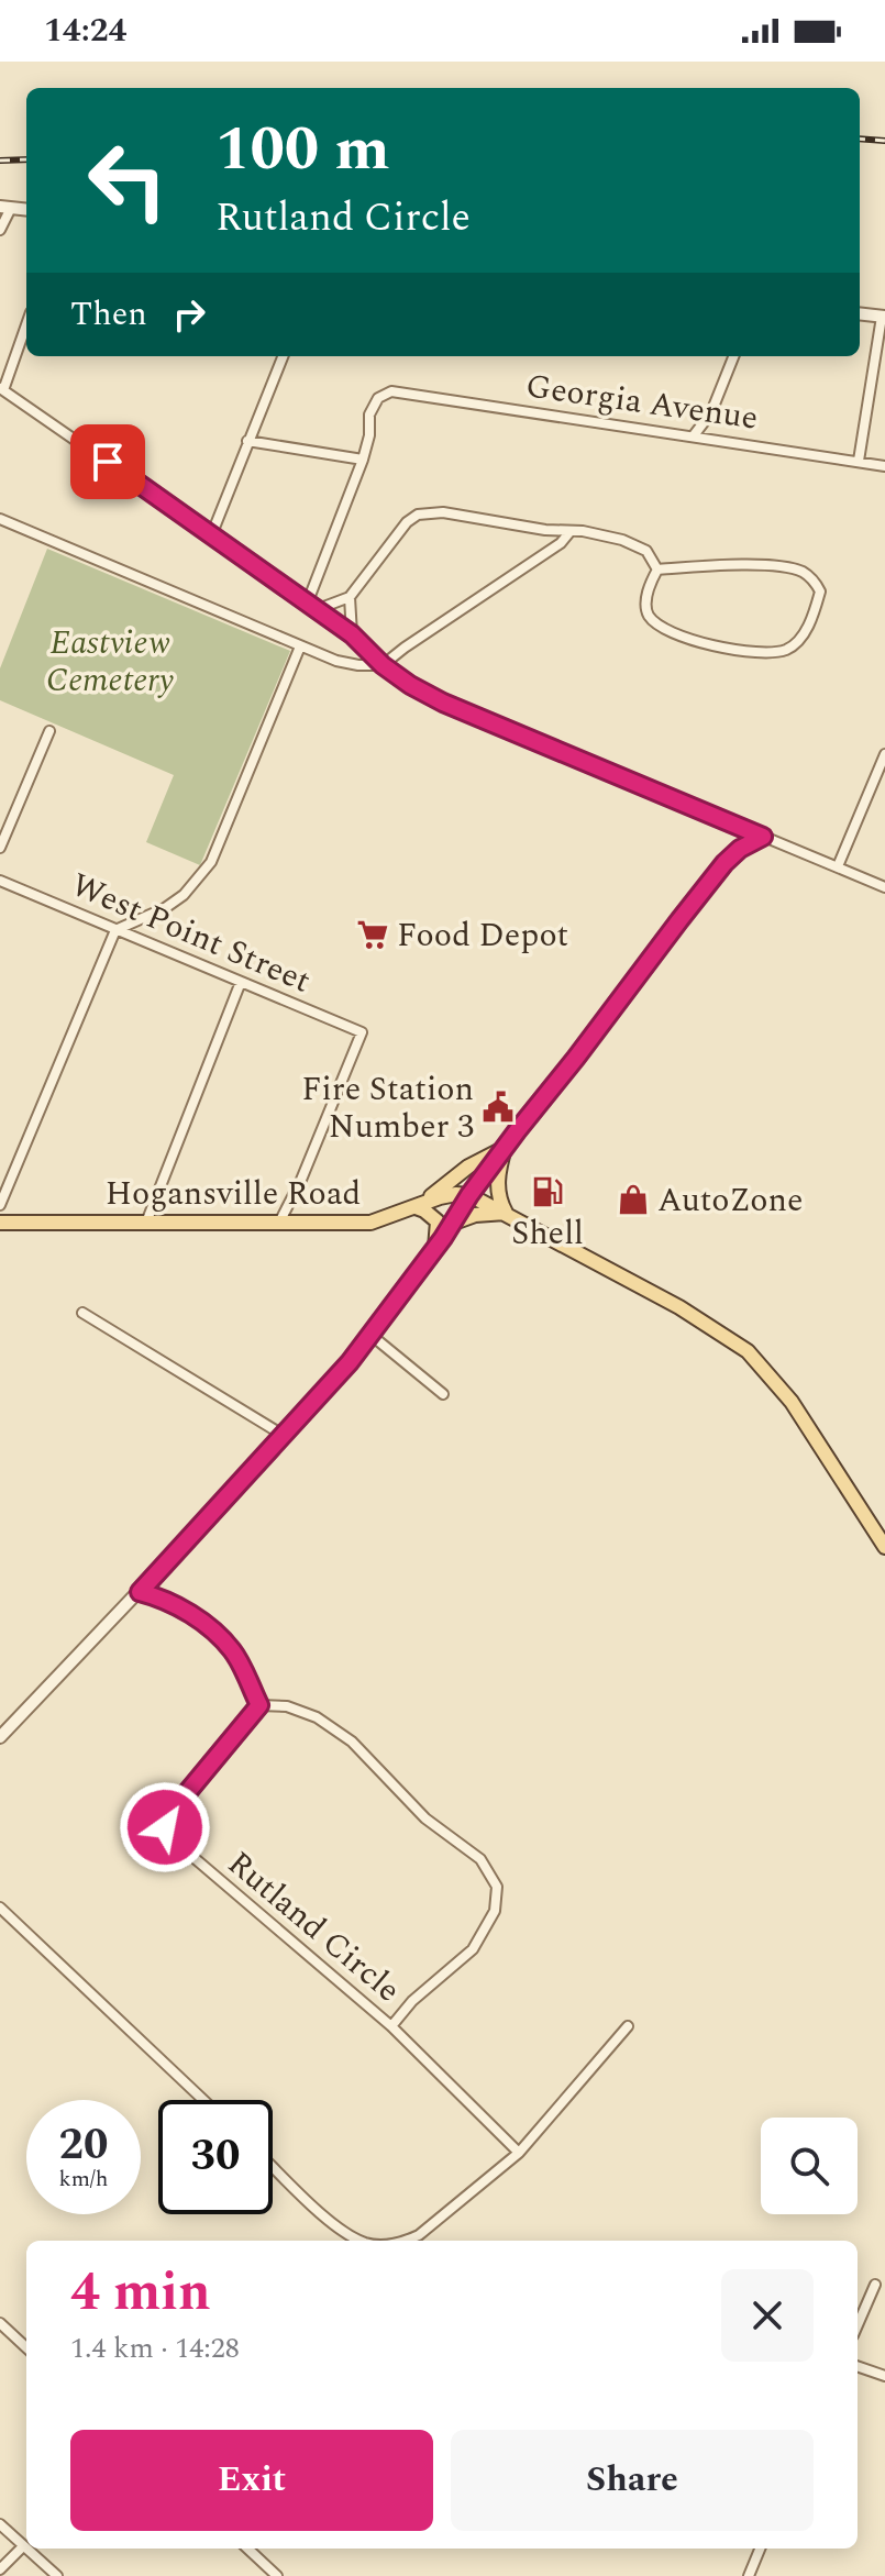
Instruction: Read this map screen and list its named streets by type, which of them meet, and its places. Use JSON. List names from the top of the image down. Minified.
{"streets":{"main road":["Hogansville Road"],"street":["Georgia Avenue","West Point Street","Rutland Circle"]},"crossings":[["West Point Street","Hogansville Road"]],"parks":["Eastview Cemetery"],"places":{"supermarket":["Food Depot"],"public building":["Fire Station Number 3"],"fuel station":["Shell"],"shop":["AutoZone"]},"page":{"status":"14:24","turn":["100 m","Rutland Circle"],"then":"Then","speed":"20 km/h","limit":"30","heading":["4 min","1.4 km · 14:28"],"buttons":["Exit","Share"]}}
